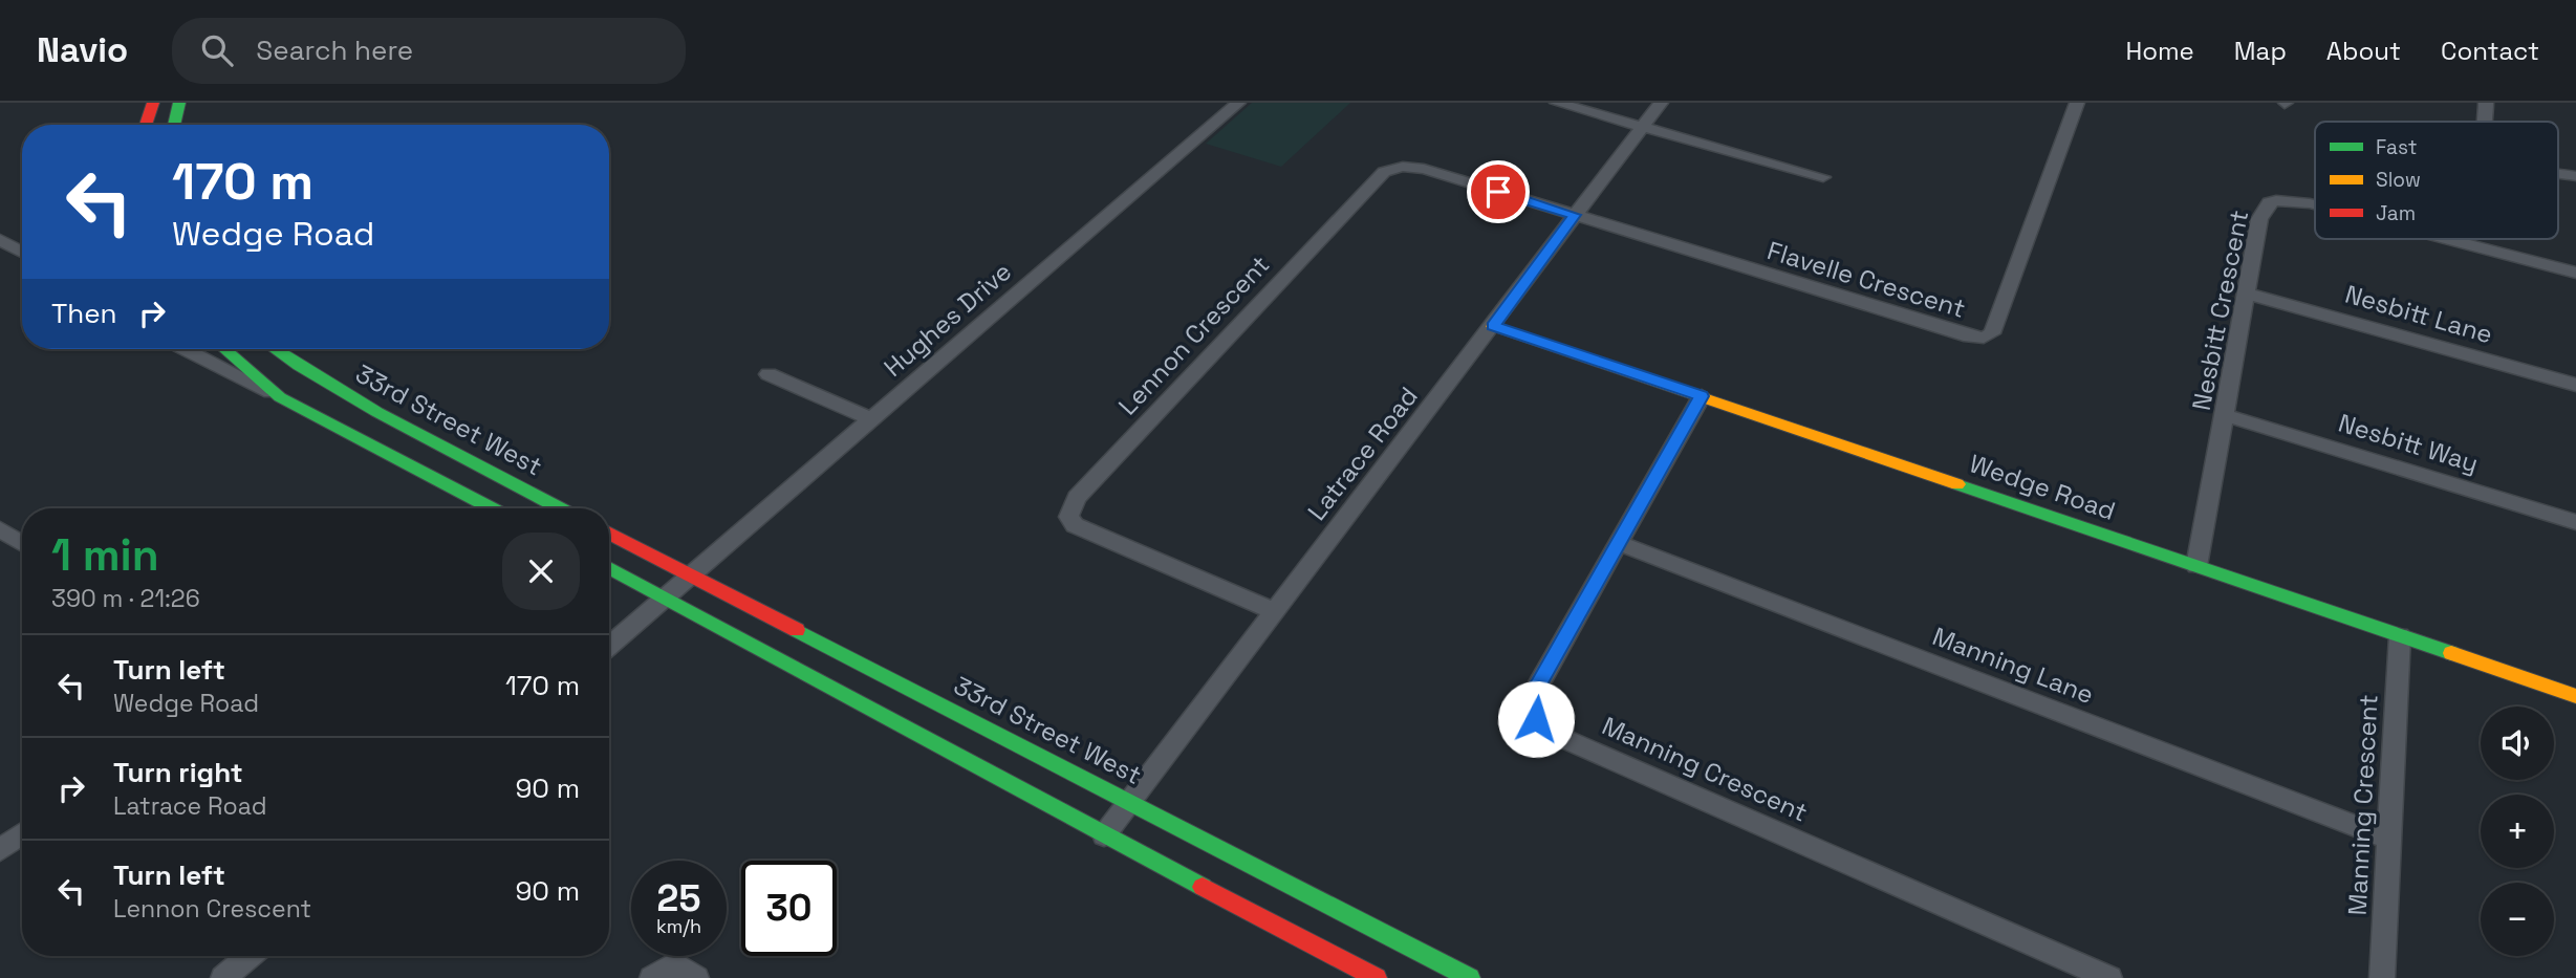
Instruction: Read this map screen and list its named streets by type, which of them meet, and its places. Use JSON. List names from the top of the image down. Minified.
{"streets":{"main road":["33rd Street West","Wedge Road"],"street":["Flavelle Crescent","Nesbitt Crescent","Nesbitt Lane","Hughes Drive","Lennon Crescent","Nesbitt Way","Latrace Road","Manning Lane","Manning Crescent"]},"crossings":[["Flavelle Crescent","Lennon Crescent"],["Flavelle Crescent","Latrace Road"],["Nesbitt Crescent","Nesbitt Lane"],["Nesbitt Crescent","Nesbitt Way"],["Nesbitt Crescent","Wedge Road"],["Hughes Drive","33rd Street West"],["Lennon Crescent","Latrace Road"],["33rd Street West","Latrace Road"],["Latrace Road","Wedge Road"],["Wedge Road","Manning Crescent"],["Manning Lane","Manning Crescent"]],"legend":["Fast","Slow","Jam"],"page":{"header":"Navio","search":"Search here","nav":["Home","Map","About","Contact"],"turn":["170 m","Wedge Road"],"then":"Then","heading":["1 min","390 m · 21:26"],"list":[{"name":"Turn left","note":"Wedge Road","value":"170 m"},{"name":"Turn right","note":"Latrace Road","value":"90 m"},{"name":"Turn left","note":"Lennon Crescent","value":"90 m"}],"map_buttons":["+","−"],"speed":"25 km/h","limit":"30"}}
